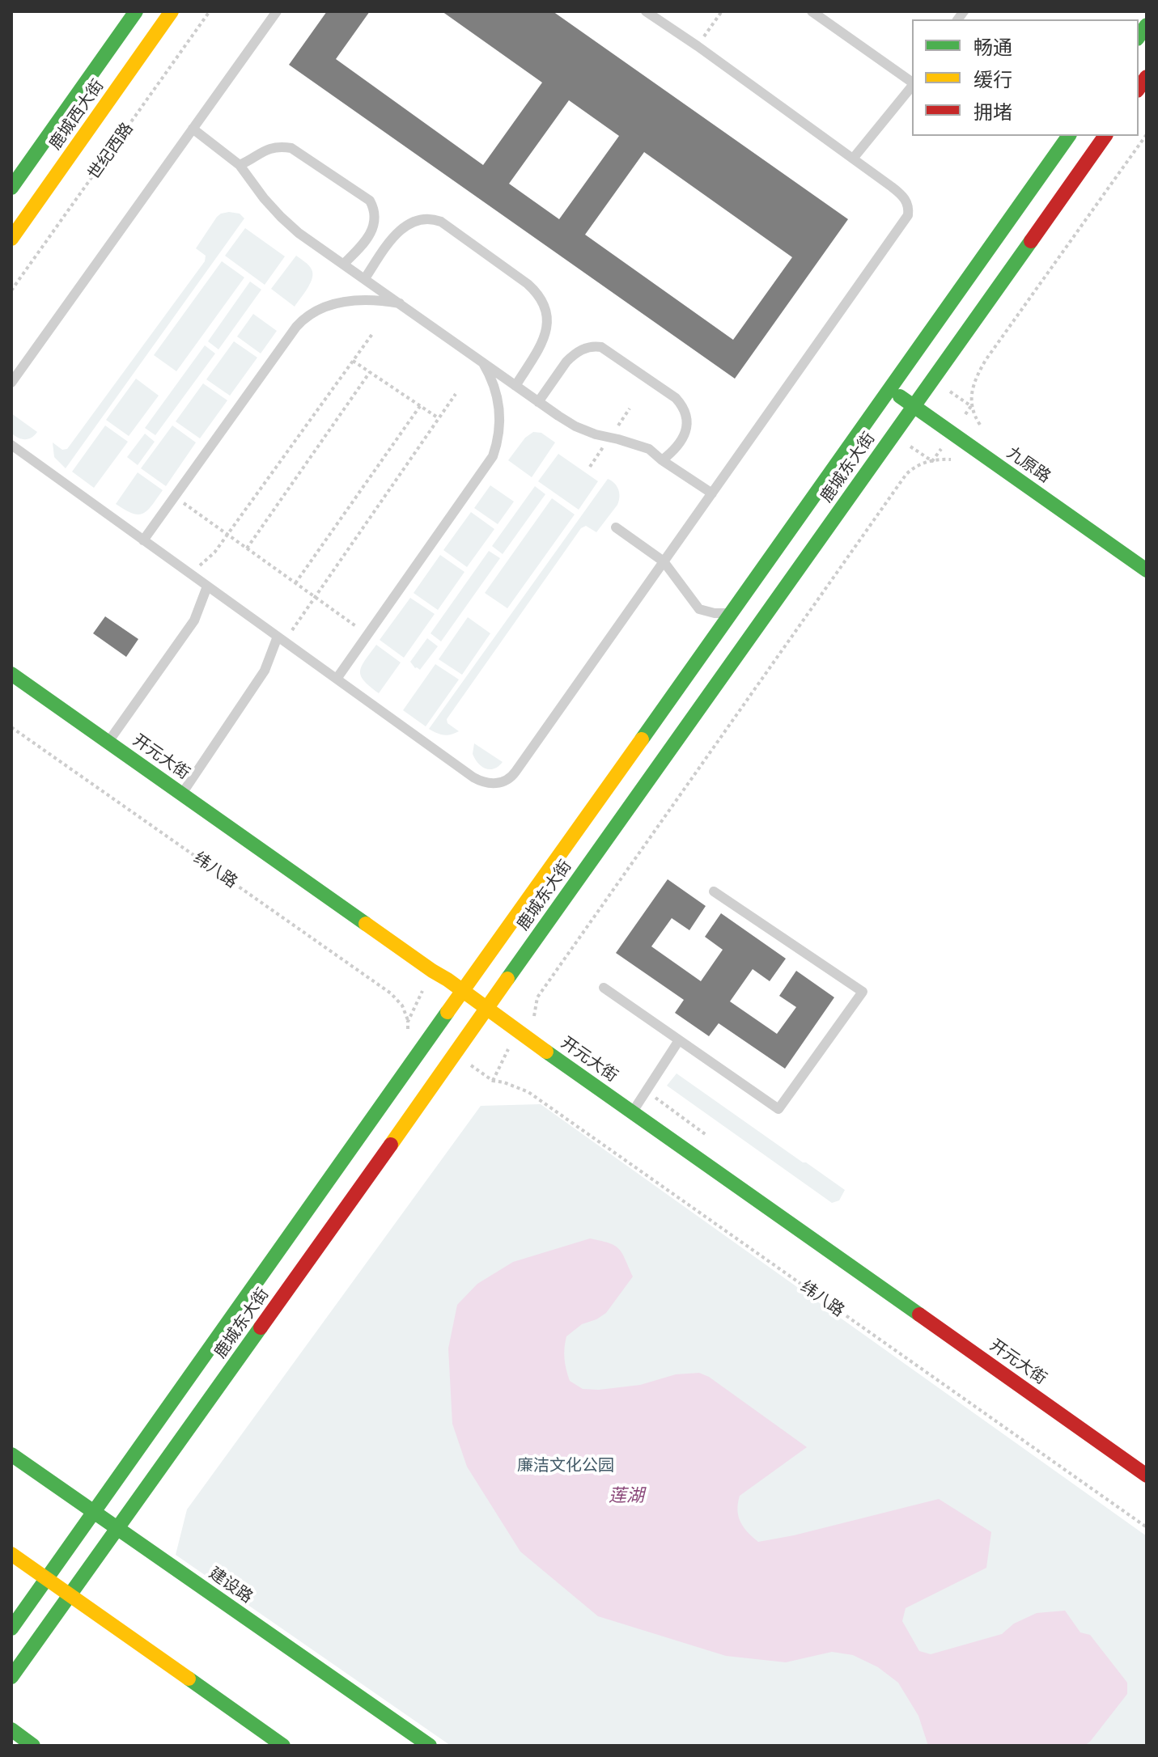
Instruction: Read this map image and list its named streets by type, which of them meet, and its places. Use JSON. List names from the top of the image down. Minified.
{"streets":{"main road":["鹿城西大街","九原路","鹿城东大街","开元大街","建设路"],"path":["世纪西路","纬八路"]},"crossings":[["九原路","鹿城东大街"],["鹿城东大街","开元大街"],["鹿城东大街","建设路"]],"water":["莲湖"],"parks":["廉洁文化公园"],"legend":["畅通","缓行","拥堵"]}
